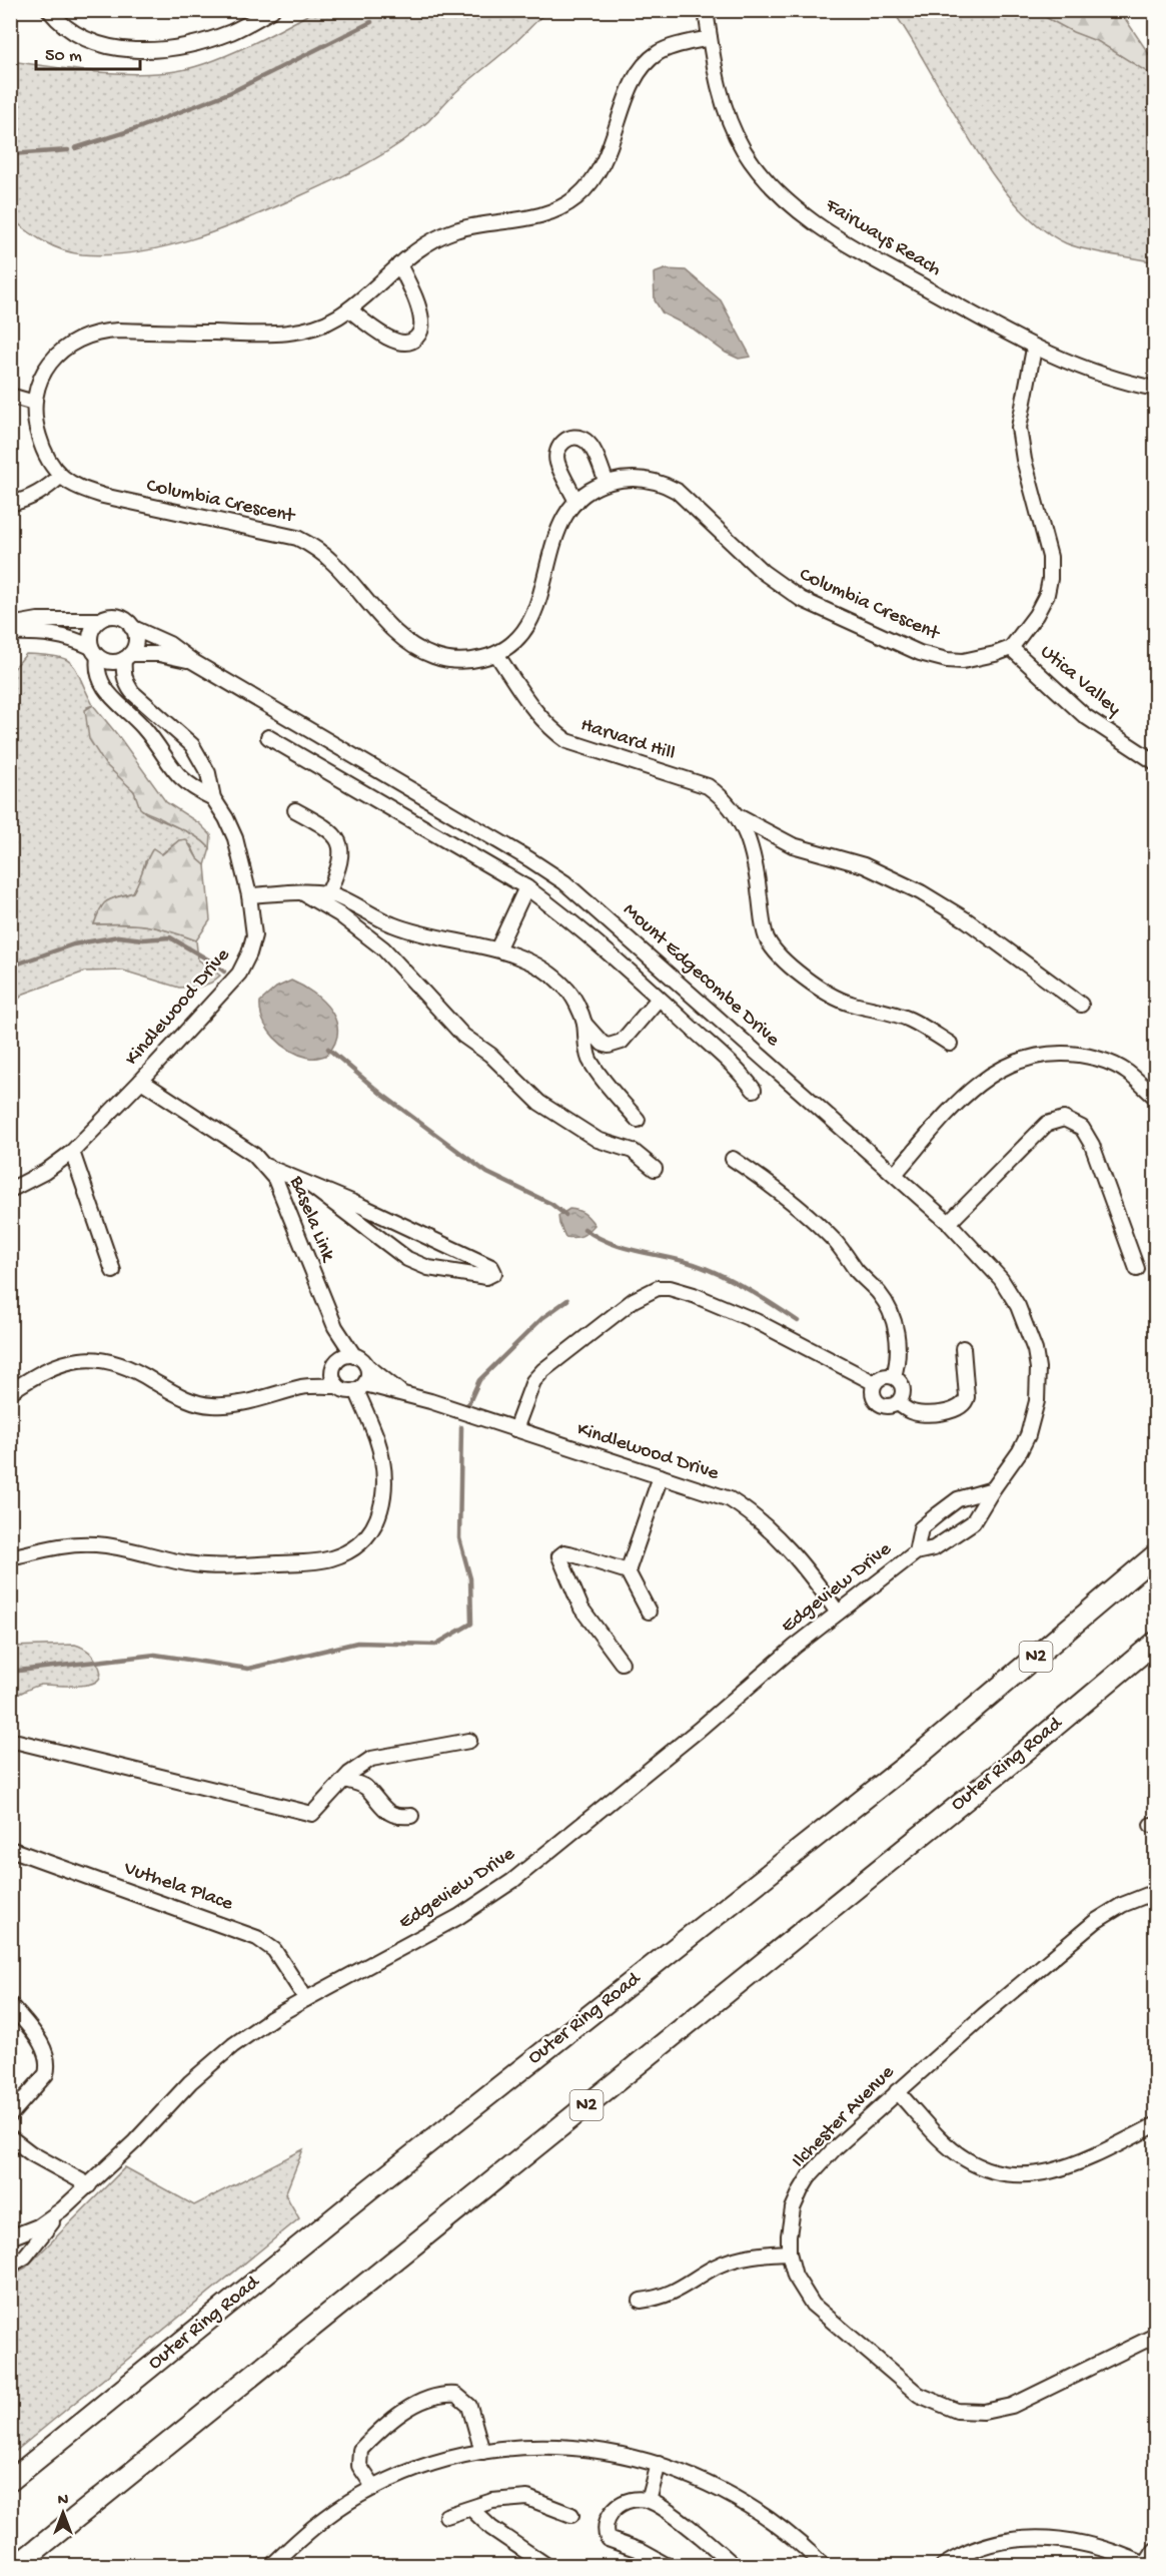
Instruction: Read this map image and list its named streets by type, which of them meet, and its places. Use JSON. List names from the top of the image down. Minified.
{"streets":{"highway":["N2","Outer Ring Road"],"street":["Fairways Reach","Columbia Crescent","Utica Valley","Harvard Hill","Mount Edgecombe Drive","Kindlewood Drive","Basela Link","Edgeview Drive","Vuthela Place","Ilchester Avenue"]},"crossings":[["Fairways Reach","Columbia Crescent"],["Columbia Crescent","Utica Valley"],["Columbia Crescent","Harvard Hill"],["Mount Edgecombe Drive","Kindlewood Drive"],["Mount Edgecombe Drive","Edgeview Drive"],["Kindlewood Drive","Basela Link"],["Kindlewood Drive","Edgeview Drive"],["Edgeview Drive","Vuthela Place"]],"scale_bar":"50 m","north":"top"}
